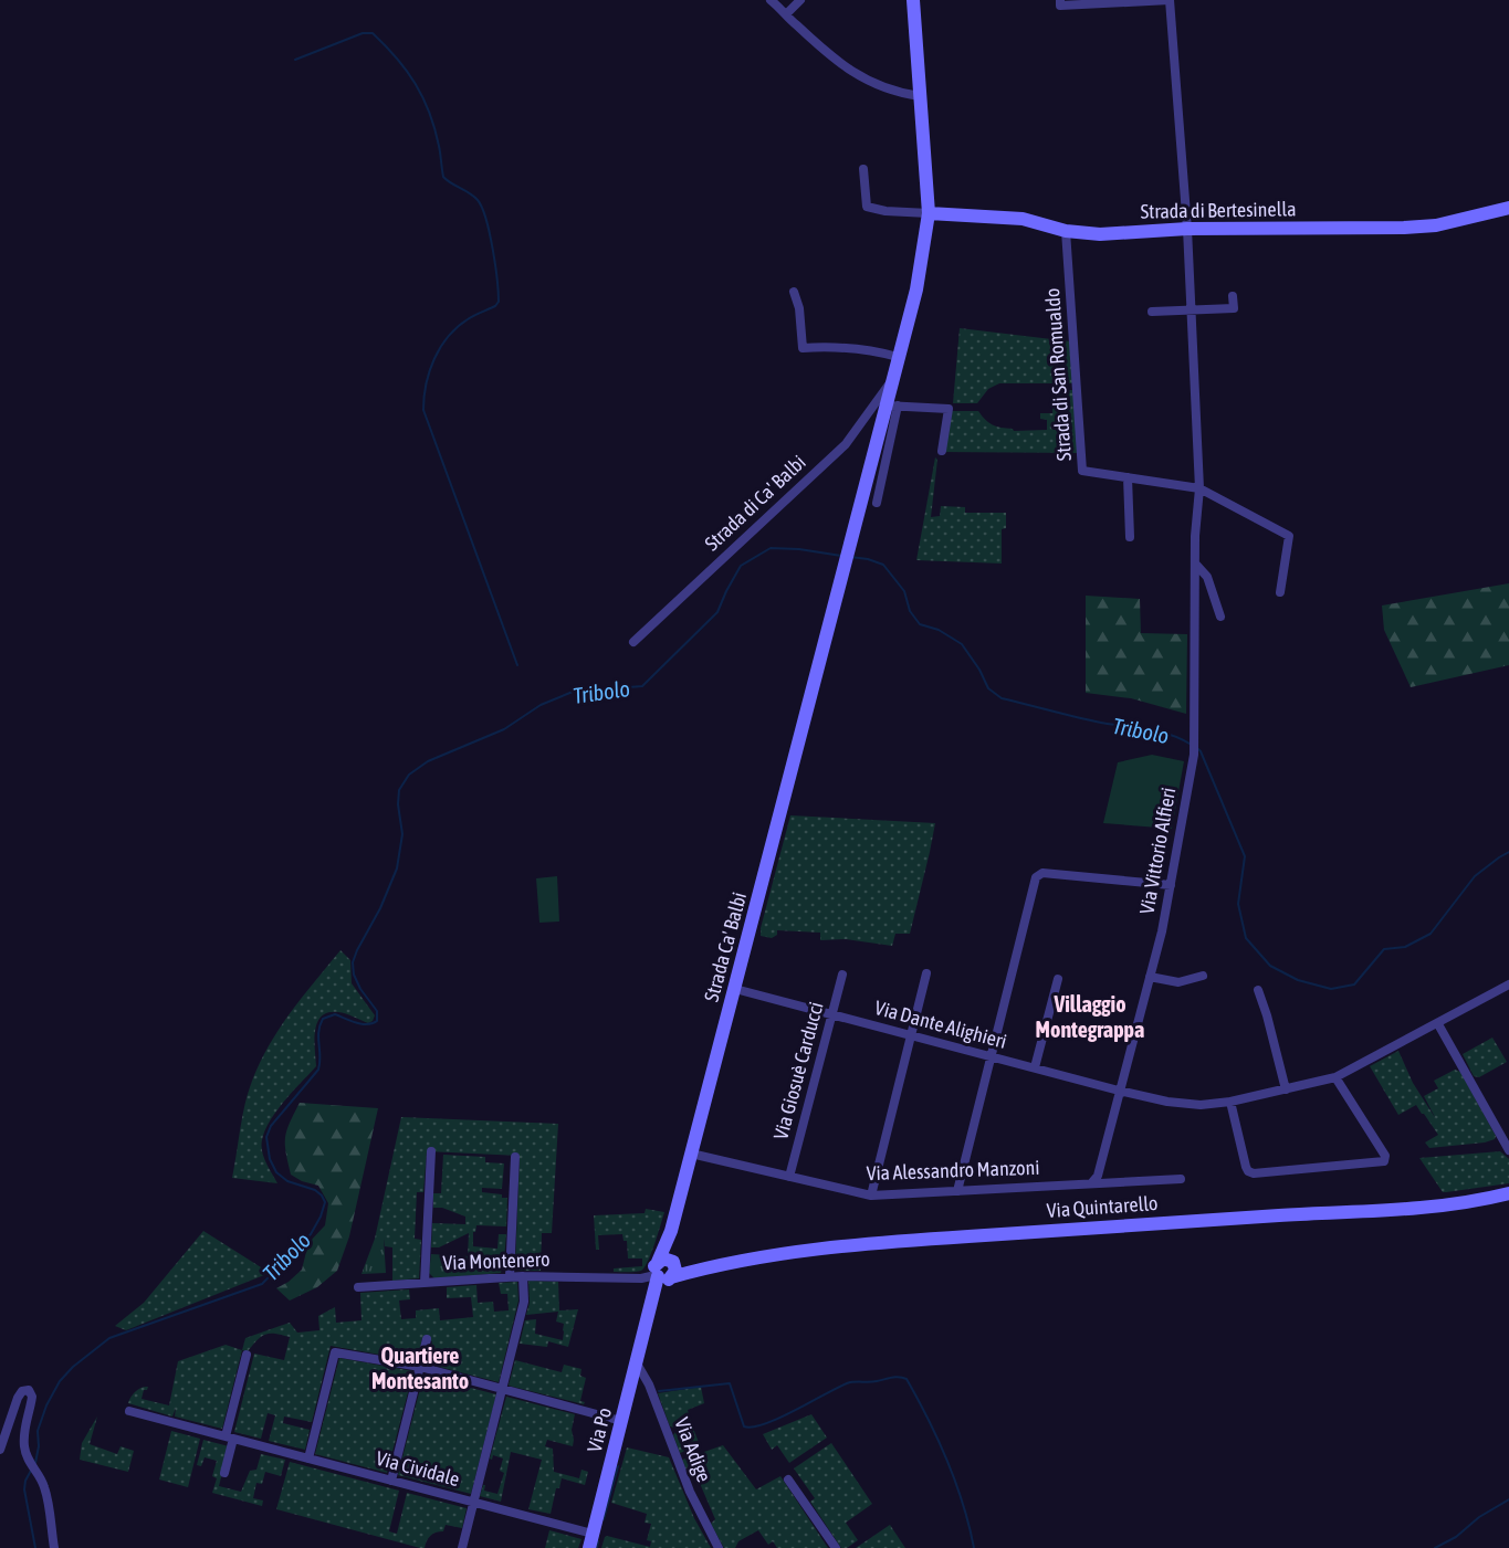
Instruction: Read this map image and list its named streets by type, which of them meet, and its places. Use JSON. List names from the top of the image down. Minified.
{"streets":{"main road":["Strada di Bertesinella","Strada di Ca' Balbi","Strada Ca' Balbi","Via Quintarello","Via Po"],"street":["Strada di San Romualdo","Via Vittorio Alfieri","Via Dante Alighieri","Via Giosuè Carducci","Via Alessandro Manzoni","Via Montenero","Via Adige","Via Cividale"]},"crossings":[["Strada di Bertesinella","Strada di San Romualdo"],["Strada di Bertesinella","Strada di Ca' Balbi"],["Strada di Bertesinella","Via Vittorio Alfieri"],["Strada di San Romualdo","Via Vittorio Alfieri"],["Strada di Ca' Balbi","Strada Ca' Balbi"],["Via Vittorio Alfieri","Via Dante Alighieri"],["Via Vittorio Alfieri","Via Alessandro Manzoni"],["Strada Ca' Balbi","Via Dante Alighieri"],["Strada Ca' Balbi","Via Alessandro Manzoni"],["Strada Ca' Balbi","Via Quintarello"],["Strada Ca' Balbi","Via Montenero"],["Strada Ca' Balbi","Via Po"],["Via Dante Alighieri","Via Giosuè Carducci"],["Via Giosuè Carducci","Via Alessandro Manzoni"],["Via Quintarello","Via Montenero"],["Via Quintarello","Via Po"],["Via Montenero","Via Po"],["Via Po","Via Adige"],["Via Po","Via Cividale"]],"districts":["Villaggio Montegrappa","Quartiere Montesanto"],"water":["Tribolo"]}
